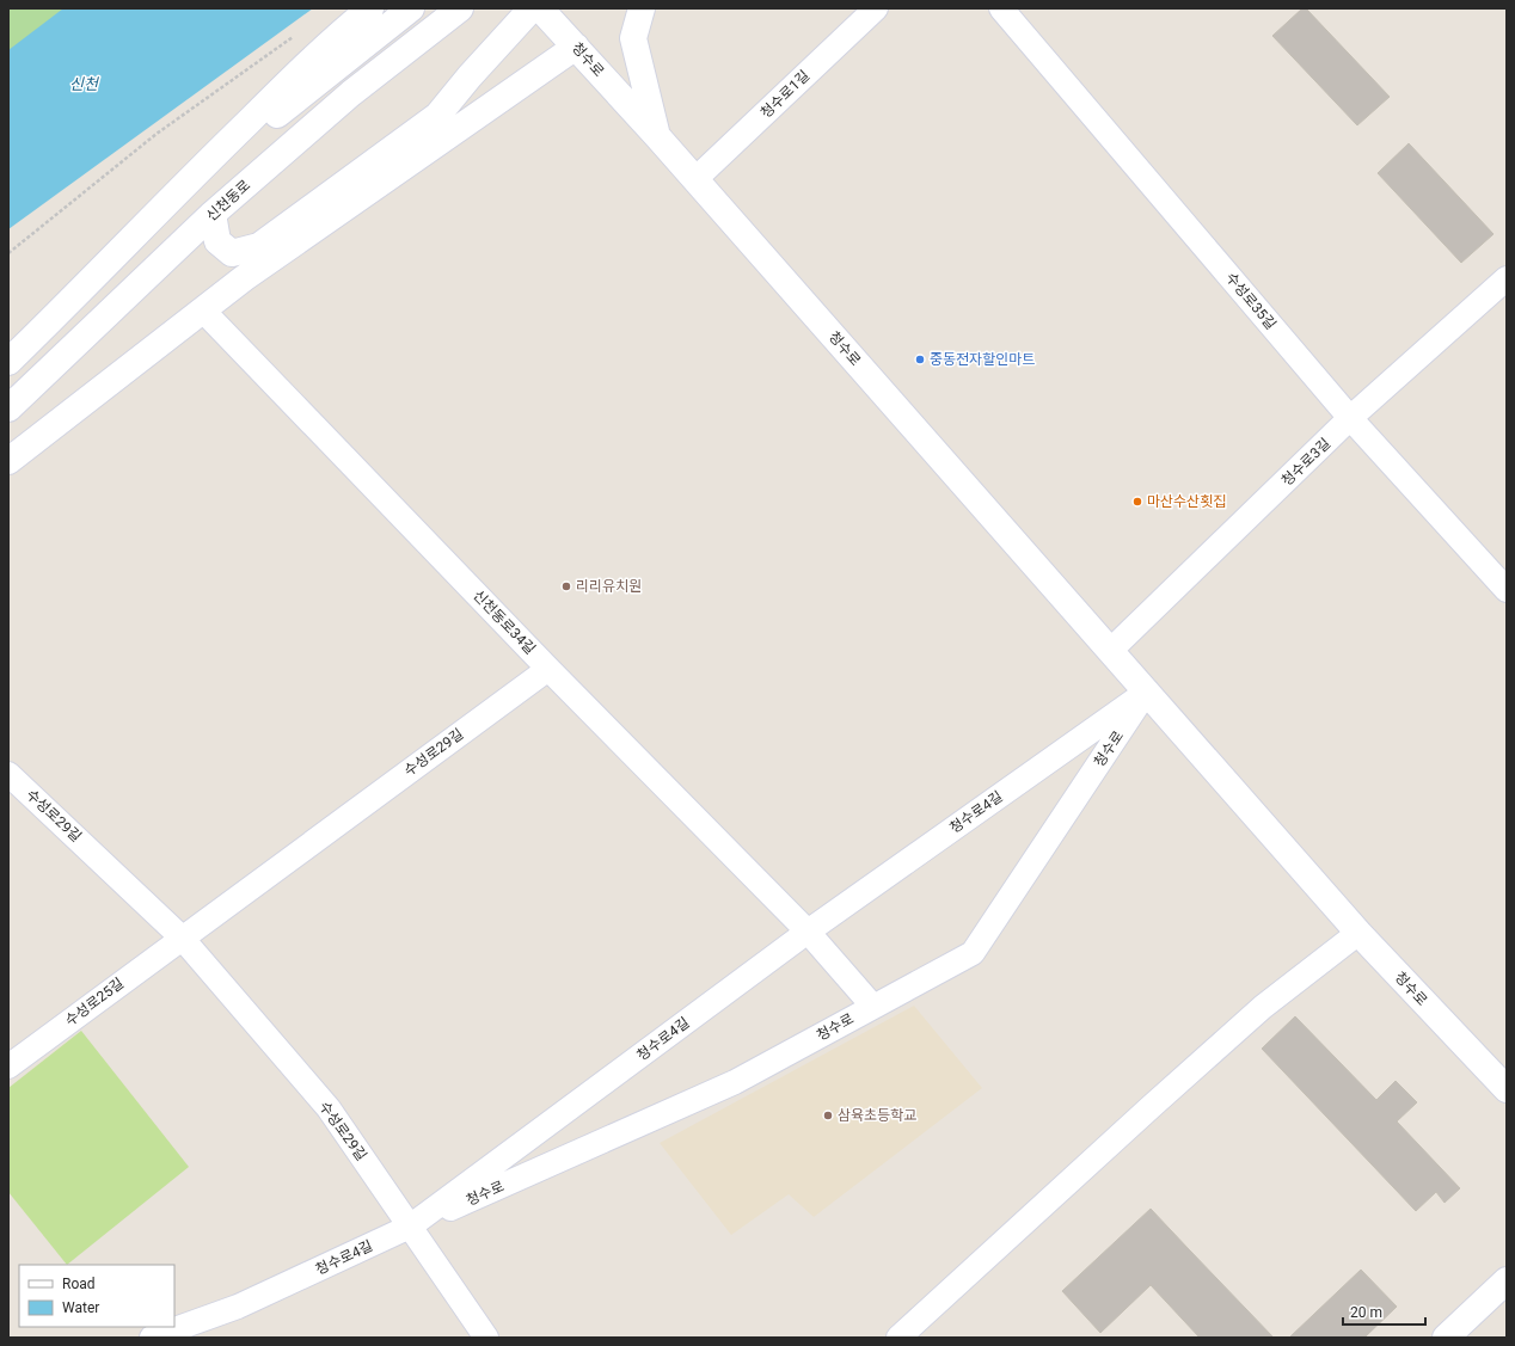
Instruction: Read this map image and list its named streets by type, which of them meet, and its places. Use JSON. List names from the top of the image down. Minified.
{"streets":{"main road":["청수로","신천동로"],"street":["청수로1길","수성로35길","청수로3길","신천동로34길","수성로29길","청수로4길","수성로25길"]},"crossings":[["청수로","청수로1길"],["청수로","청수로3길"],["청수로","신천동로34길"],["청수로","수성로29길"],["청수로","청수로4길"],["수성로35길","청수로3길"],["신천동로34길","수성로29길"],["신천동로34길","청수로4길"],["수성로29길","청수로4길"],["수성로29길","수성로25길"]],"water":["신천"],"places":["중동전자할인마트","마산수산횟집","리리유치원","삼육초등학교"],"legend":["Road","Water"],"scale_bar":"20 m"}
